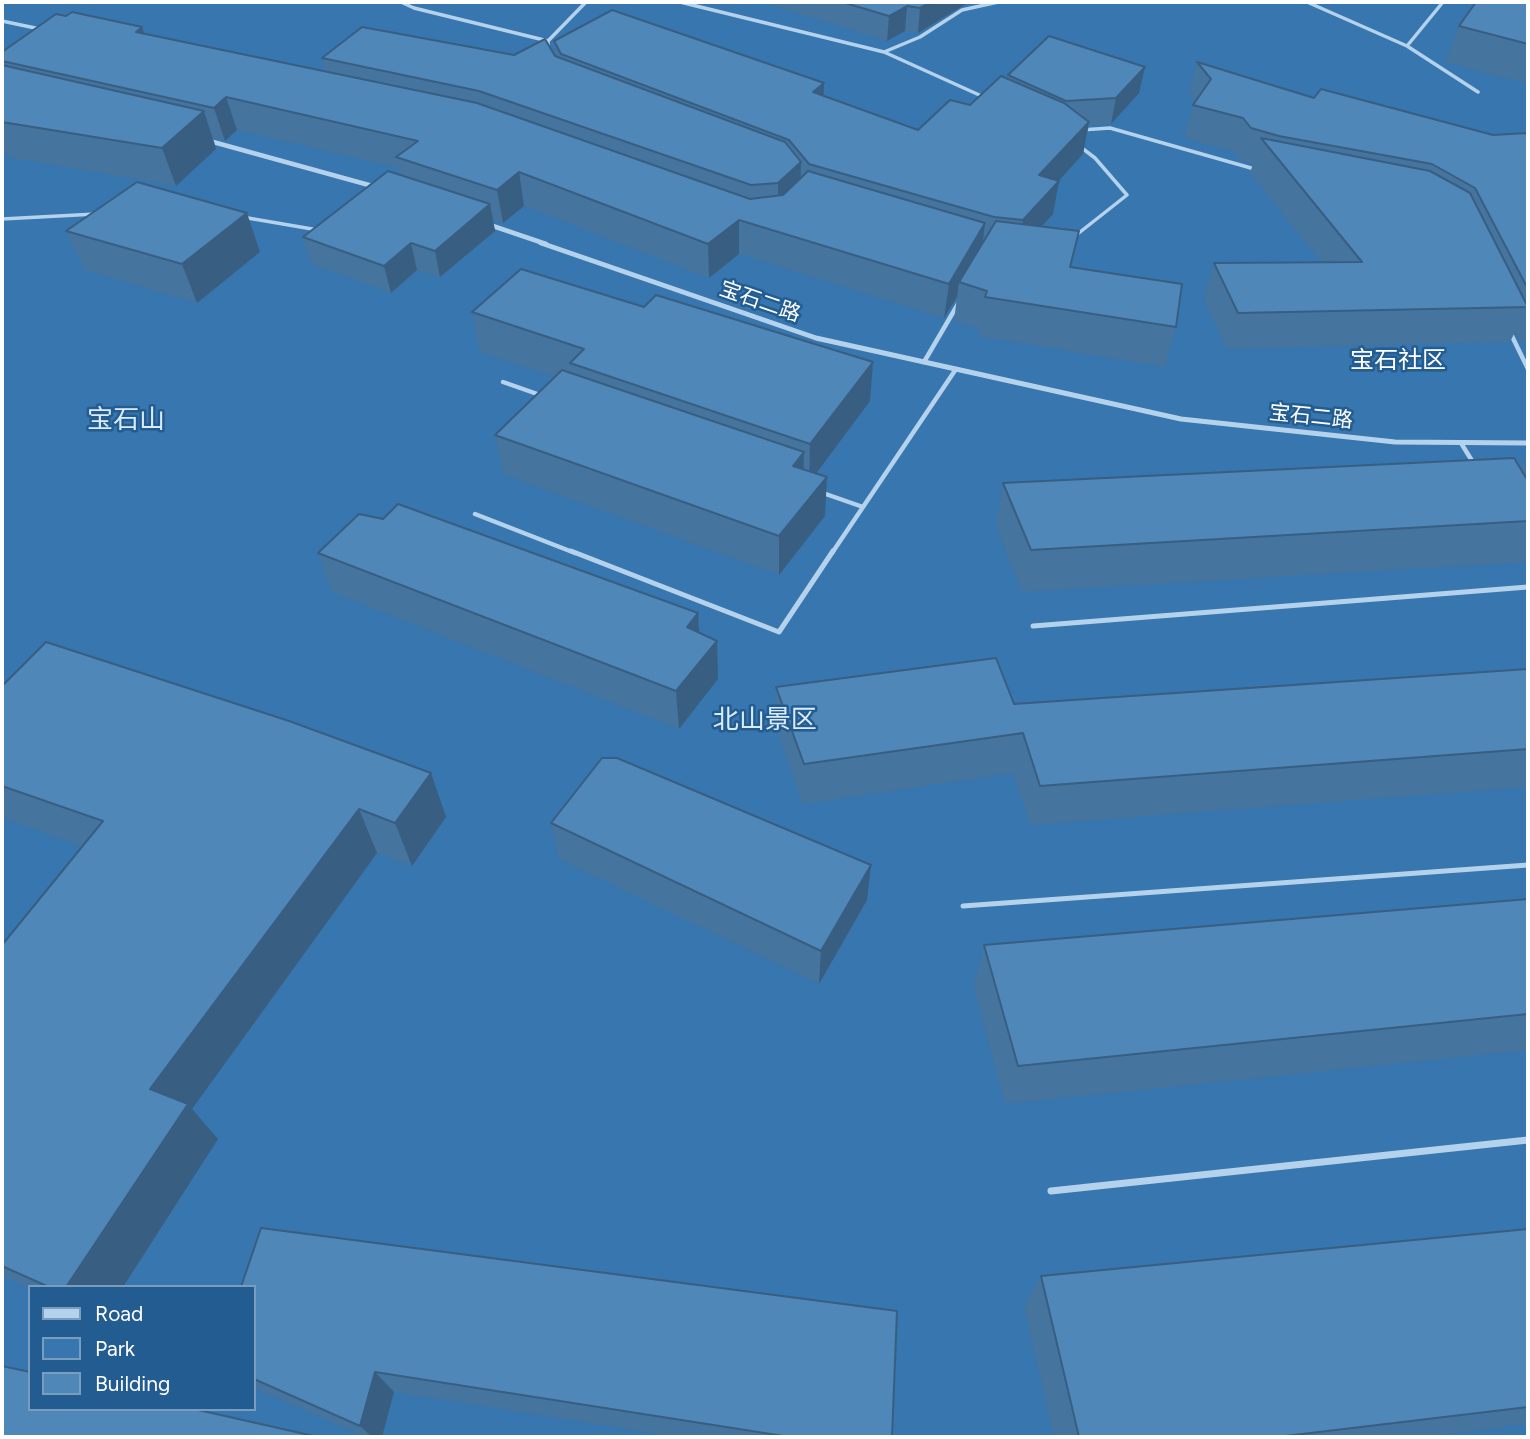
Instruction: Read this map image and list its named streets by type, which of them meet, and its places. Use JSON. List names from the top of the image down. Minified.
{"streets":{"street":["宝石二路"]},"districts":["宝石社区"],"parks":["宝石山","北山景区"],"legend":["Road","Park","Building"]}
